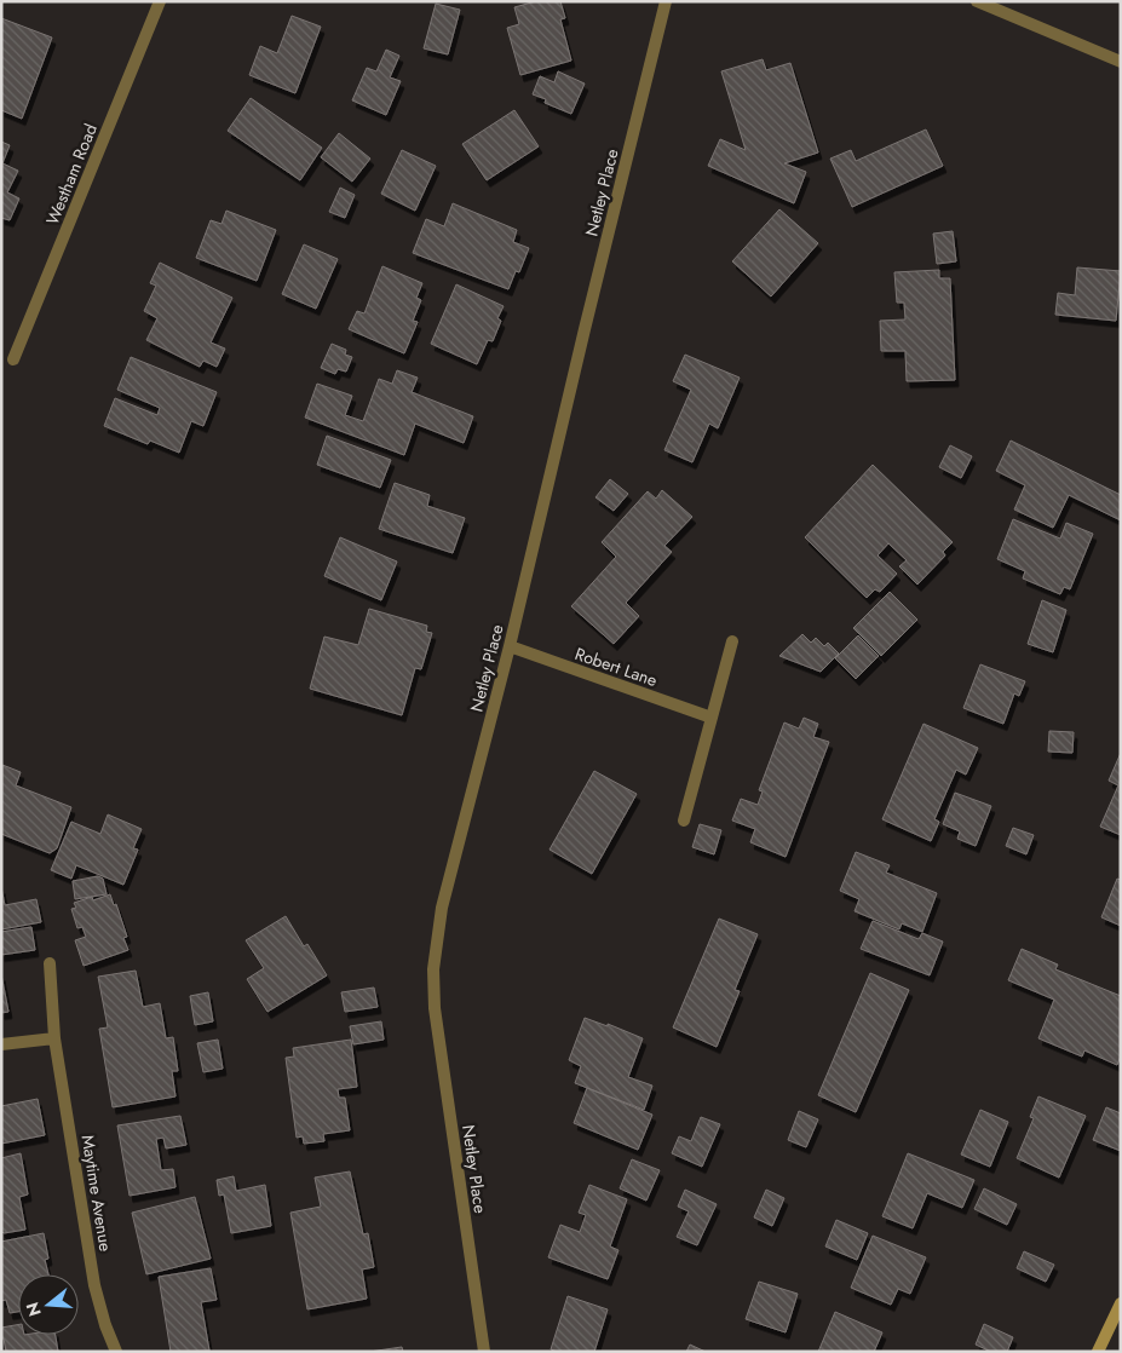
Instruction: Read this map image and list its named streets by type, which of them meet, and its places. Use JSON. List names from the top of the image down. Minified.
{"streets":{"street":["Westham Road","Netley Place","Robert Lane","Maytime Avenue"]},"crossings":[["Netley Place","Robert Lane"]],"north":"left"}
